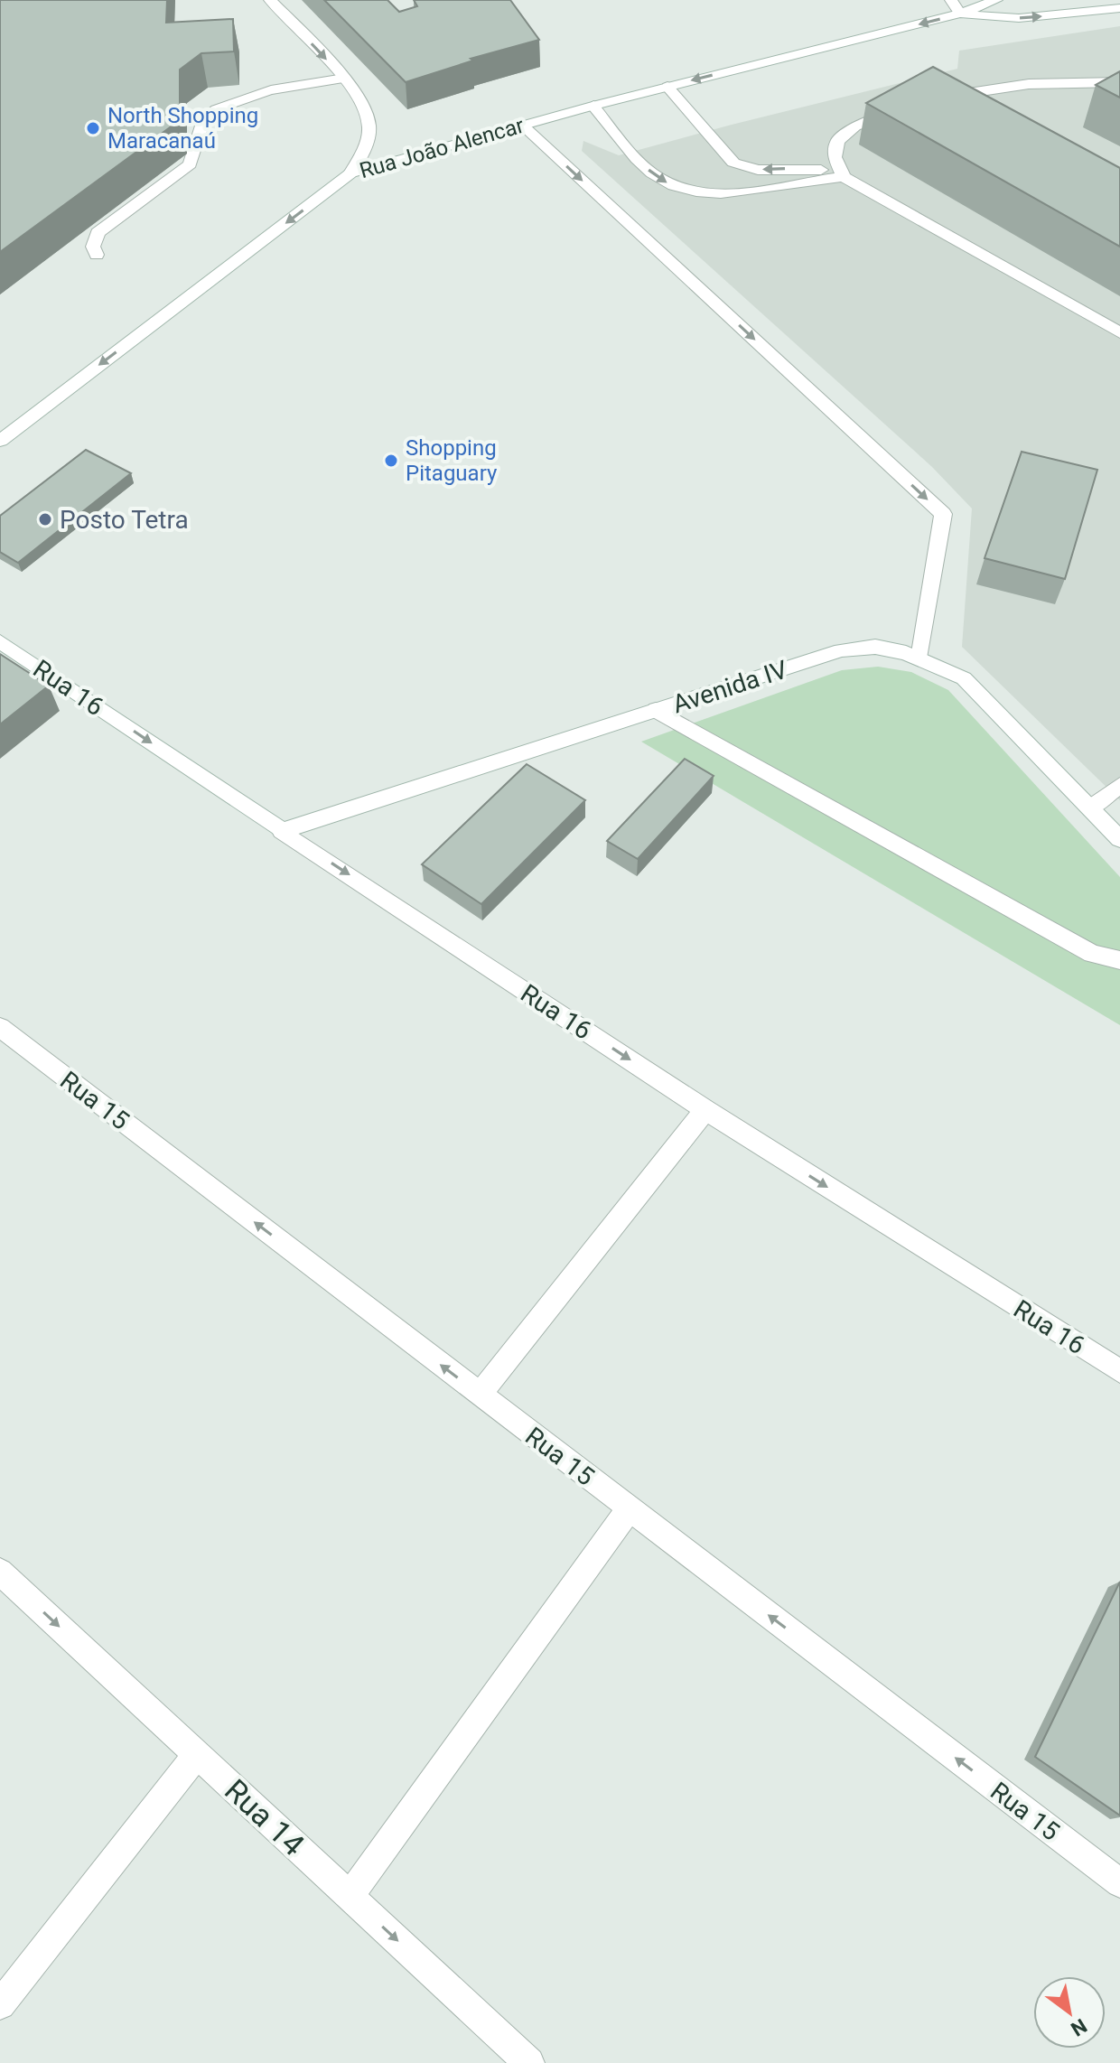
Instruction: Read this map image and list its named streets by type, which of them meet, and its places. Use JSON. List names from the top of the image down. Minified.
{"streets":{"street":["Rua João Alencar","Avenida IV","Rua 16","Rua 15","Rua 14"]},"crossings":[["Avenida IV","Rua 16"]],"one_way":["Rua 16","Rua 15","Rua 14"],"places":["North Shopping Maracanaú","Shopping Pitaguary","Posto Tetra"],"north":"bottom right"}
